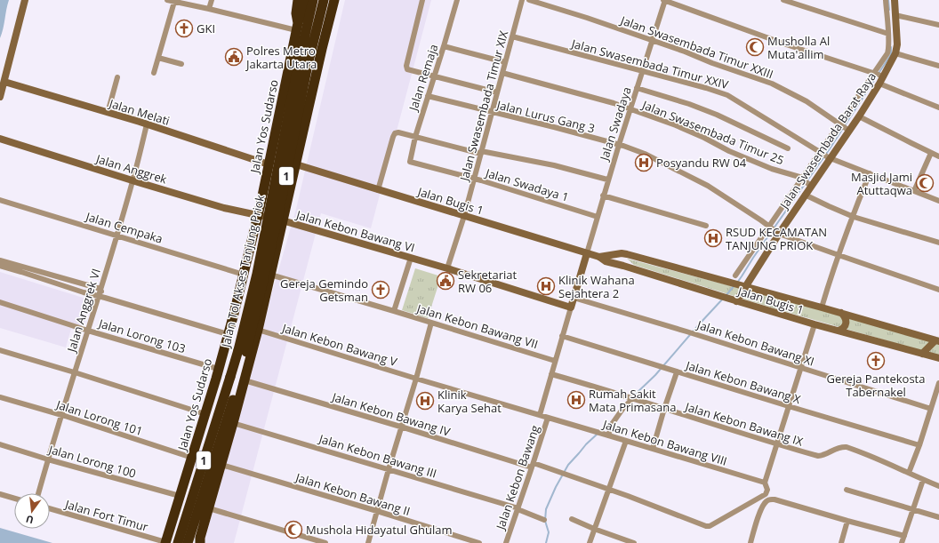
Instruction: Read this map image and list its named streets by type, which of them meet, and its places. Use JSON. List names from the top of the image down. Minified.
{"streets":{"highway":["Jalan Yos Sudarso","1","Jalan Tol Akses Tanjung Priok"],"street":["Jalan Swasembada Timur XXIII","Jalan Swasembada Timur XXIV","Jalan Remaja","Jalan Swasembada Timur XIX","Jalan Melati","Jalan Lurus Gang 3","Jalan Swadaya","Jalan Swasembada Timur 25","Jalan Swasembada Barat Raya","Jalan Anggrek","Jalan Swadaya 1","Jalan Bugis 1","Jalan Cempaka","Jalan Kebon Bawang VI","Jalan Anggrek VI","Jalan Kebon Bawang VII","Jalan Lorong 103","Jalan Kebon Bawang XI","Jalan Kebon Bawang V","Jalan Kebon Bawang X","Jalan Kebon Bawang IV","Jalan Lorong 101","Jalan Kebon Bawang IX","Jalan Kebon Bawang VIII","Jalan Kebon Bawang III","Jalan Lorong 100","Jalan Kebon Bawang","Jalan Kebon Bawang II","Jalan Fort Timur"]},"crossings":[["Jalan Swasembada Timur XXIII","Jalan Swadaya"],["Jalan Swasembada Timur XXIII","Jalan Swasembada Barat Raya"],["Jalan Swasembada Timur XXIV","Jalan Swasembada Timur XIX"],["Jalan Swasembada Timur XXIV","Jalan Swadaya"],["Jalan Swasembada Timur XXIV","Jalan Swasembada Barat Raya"],["Jalan Remaja","Jalan Lurus Gang 3"],["Jalan Remaja","Jalan Swadaya 1"],["Jalan Swasembada Timur XIX","Jalan Lurus Gang 3"],["Jalan Swasembada Timur XIX","Jalan Swasembada Timur 25"],["Jalan Swasembada Timur XIX","Jalan Swadaya 1"],["Jalan Swasembada Timur XIX","Jalan Bugis 1"],["Jalan Melati","Jalan Yos Sudarso"],["Jalan Melati","Jalan Anggrek VI"],["Jalan Lurus Gang 3","Jalan Swadaya"],["Jalan Lurus Gang 3","Jalan Swasembada Barat Raya"],["Jalan Swadaya","Jalan Swasembada Timur 25"],["Jalan Swadaya","Jalan Swadaya 1"],["Jalan Swadaya","Jalan Bugis 1"],["Jalan Yos Sudarso","Jalan Anggrek"],["Jalan Yos Sudarso","Jalan Cempaka"],["Jalan Yos Sudarso","Jalan Kebon Bawang VI"],["Jalan Yos Sudarso","Jalan Lorong 103"],["Jalan Yos Sudarso","Jalan Lorong 101"],["Jalan Yos Sudarso","Jalan Lorong 100"],["Jalan Yos Sudarso","Jalan Fort Timur"],["Jalan Swasembada Timur 25","Jalan Swasembada Barat Raya"],["Jalan Swasembada Barat Raya","Jalan Bugis 1"],["Jalan Anggrek","Jalan Kebon Bawang VI"],["Jalan Anggrek","Jalan Anggrek VI"],["1","Jalan Bugis 1"],["1","Jalan Kebon Bawang VI"],["1","Jalan Kebon Bawang VII"],["1","Jalan Kebon Bawang V"],["1","Jalan Kebon Bawang IV"],["1","Jalan Kebon Bawang III"],["1","Jalan Kebon Bawang II"],["Jalan Cempaka","Jalan Anggrek VI"],["Jalan Anggrek VI","Jalan Lorong 103"],["Jalan Anggrek VI","Jalan Lorong 101"],["Jalan Anggrek VI","Jalan Lorong 100"],["Jalan Kebon Bawang V","Jalan Kebon Bawang VIII"],["Jalan Kebon Bawang IV","Jalan Kebon Bawang VIII"],["Jalan Kebon Bawang IV","Jalan Kebon Bawang"],["Jalan Kebon Bawang VIII","Jalan Kebon Bawang"],["Jalan Kebon Bawang III","Jalan Kebon Bawang"]],"places":{"church":["GKI","Gereja Gemindo Getsman","Gereja Pantekosta Tabernakel"],"mosque":["Musholla Al Muta'allim","Masjid Jami Atuttaqwa","Mushola Hidayatul Ghulam"],"public building":["Polres Metro Jakarta Utara","Sekretariat RW 06"],"hospital":["Posyandu RW 04","RSUD KECAMATAN TANJUNG PRIOK","Klinik Wahana Sejahtera 2","Rumah Sakit Mata Primasana","Klinik Karya Sehat"]},"north":"bottom"}
